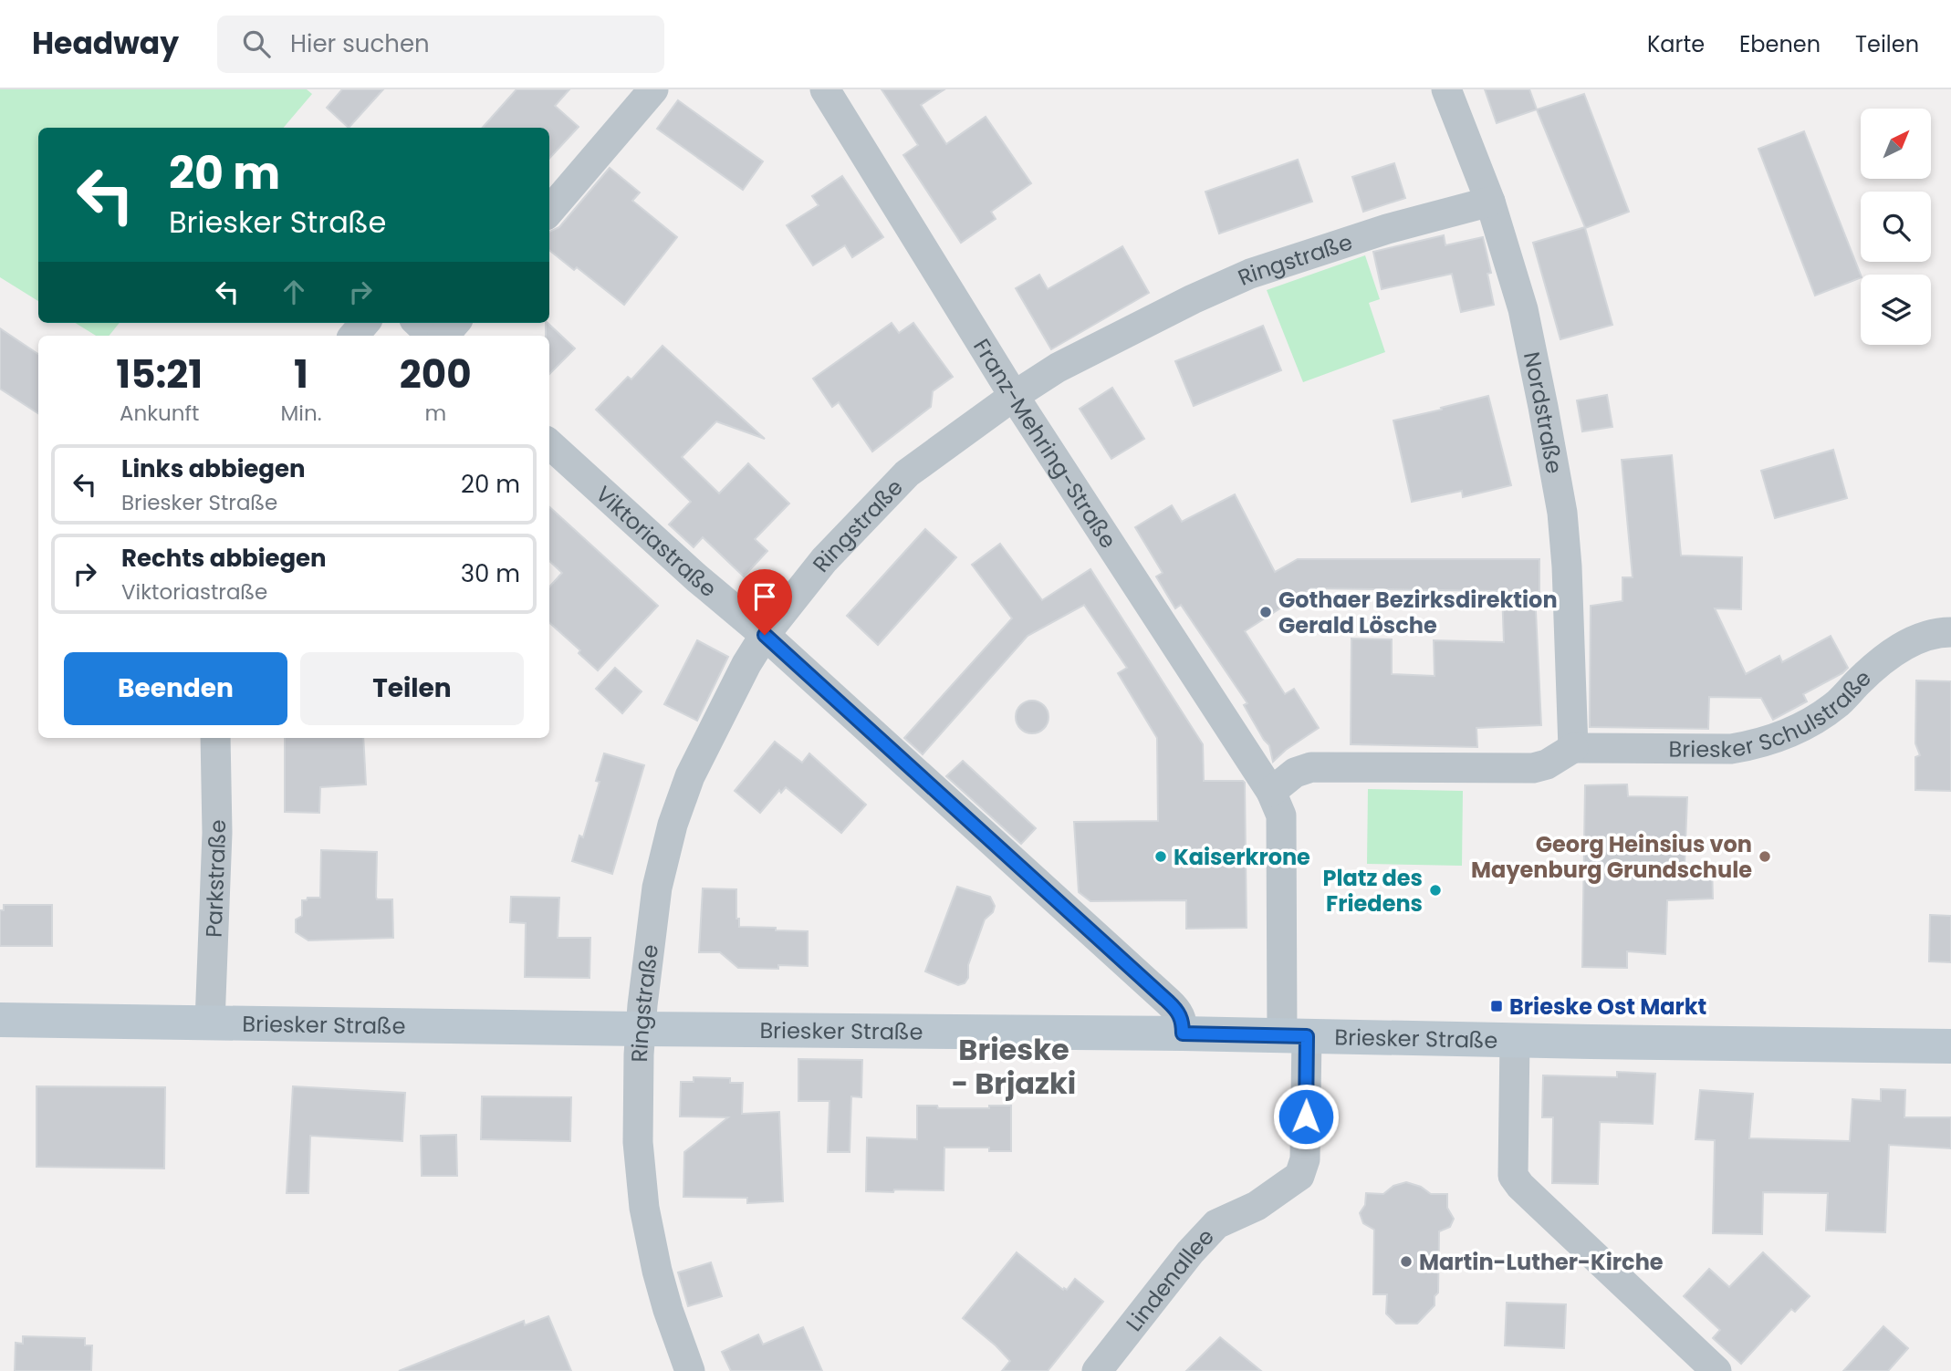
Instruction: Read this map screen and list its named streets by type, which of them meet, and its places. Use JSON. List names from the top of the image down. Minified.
{"streets":{"main road":["Briesker Straße"],"street":["Ringstraße","Nordstraße","Franz-Mehring-Straße","Viktoriastraße","Briesker Schulstraße","Parkstraße","Lindenallee"]},"crossings":[["Ringstraße","Nordstraße"],["Ringstraße","Franz-Mehring-Straße"],["Ringstraße","Viktoriastraße"],["Ringstraße","Briesker Straße"],["Nordstraße","Briesker Schulstraße"],["Viktoriastraße","Briesker Straße"],["Parkstraße","Briesker Straße"],["Briesker Straße","Lindenallee"]],"districts":["Brieske - Brjazki"],"places":{"other":["Gothaer Bezirksdirektion Gerald Lösche","Kaiserkrone","Georg Heinsius von Mayenburg Grundschule","Platz des Friedens","Martin-Luther-Kirche"],"transit":["Brieske Ost Markt"]},"north":"top right","page":{"header":"Headway","search":"Hier suchen","nav":["Karte","Ebenen","Teilen"],"turn":["20 m","Briesker Straße"],"eta":["15:21","Ankunft","1","Min.","200","m"],"list":[{"name":"Links abbiegen","note":"Briesker Straße","value":"20 m"},{"name":"Rechts abbiegen","note":"Viktoriastraße","value":"30 m"}],"buttons":["Beenden","Teilen"]}}
